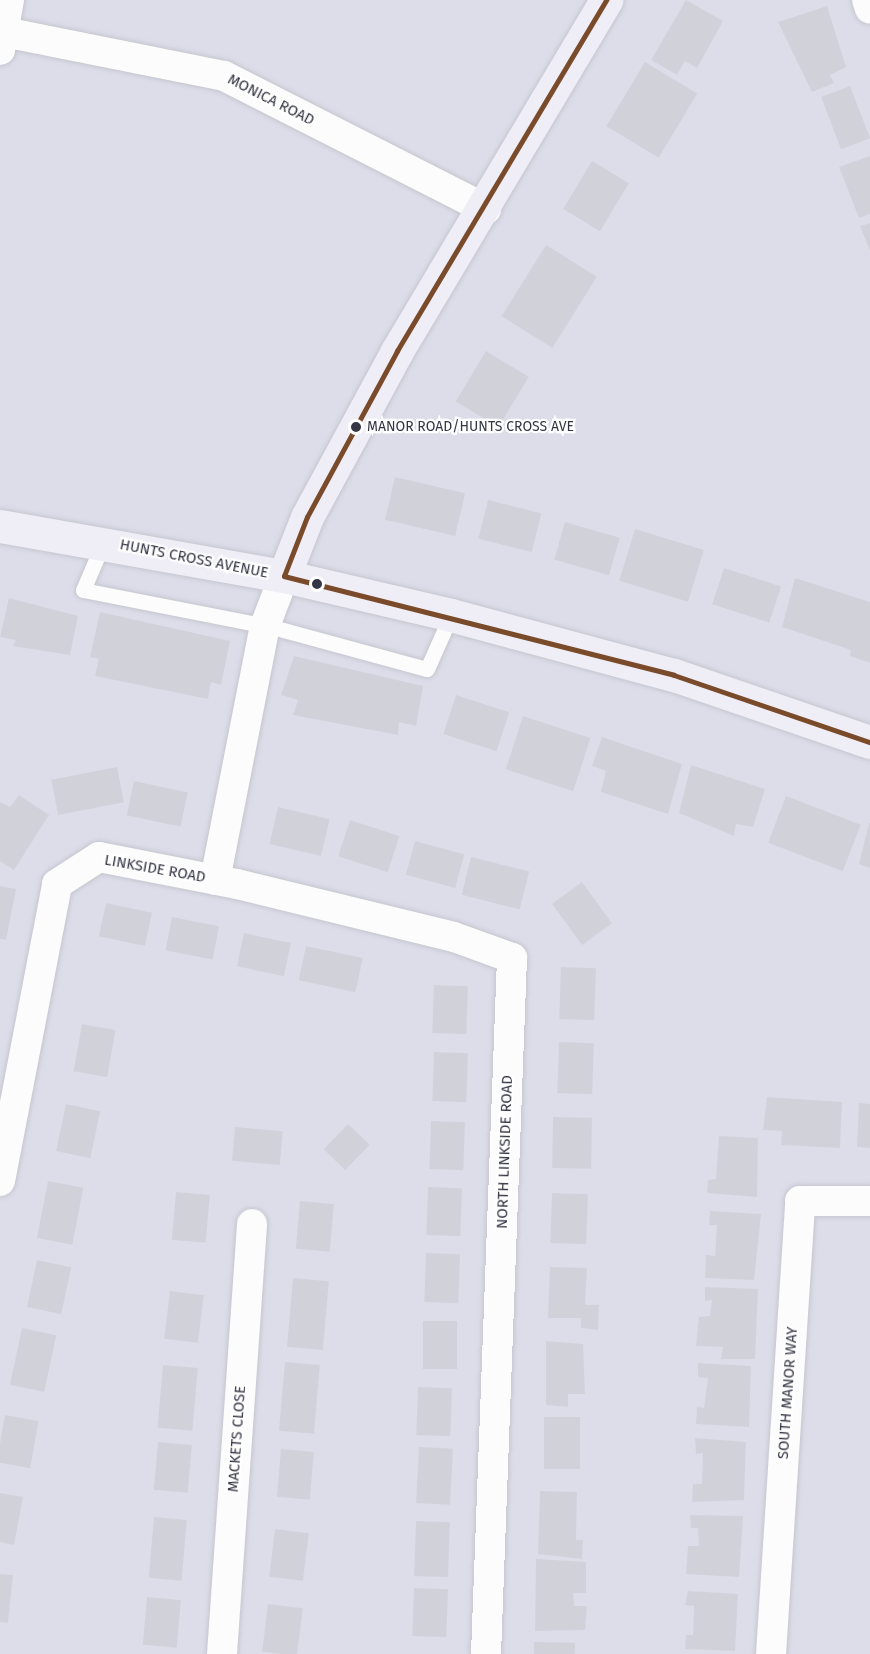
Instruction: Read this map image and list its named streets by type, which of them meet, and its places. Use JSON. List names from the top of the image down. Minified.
{"streets":{"street":["MONICA ROAD","HUNTS CROSS AVENUE","LINKSIDE ROAD","NORTH LINKSIDE ROAD","SOUTH MANOR WAY","MACKETS CLOSE"]},"crossings":[["HUNTS CROSS AVENUE","LINKSIDE ROAD"],["LINKSIDE ROAD","NORTH LINKSIDE ROAD"]],"places":["MANOR ROAD/HUNTS CROSS AVE"]}
